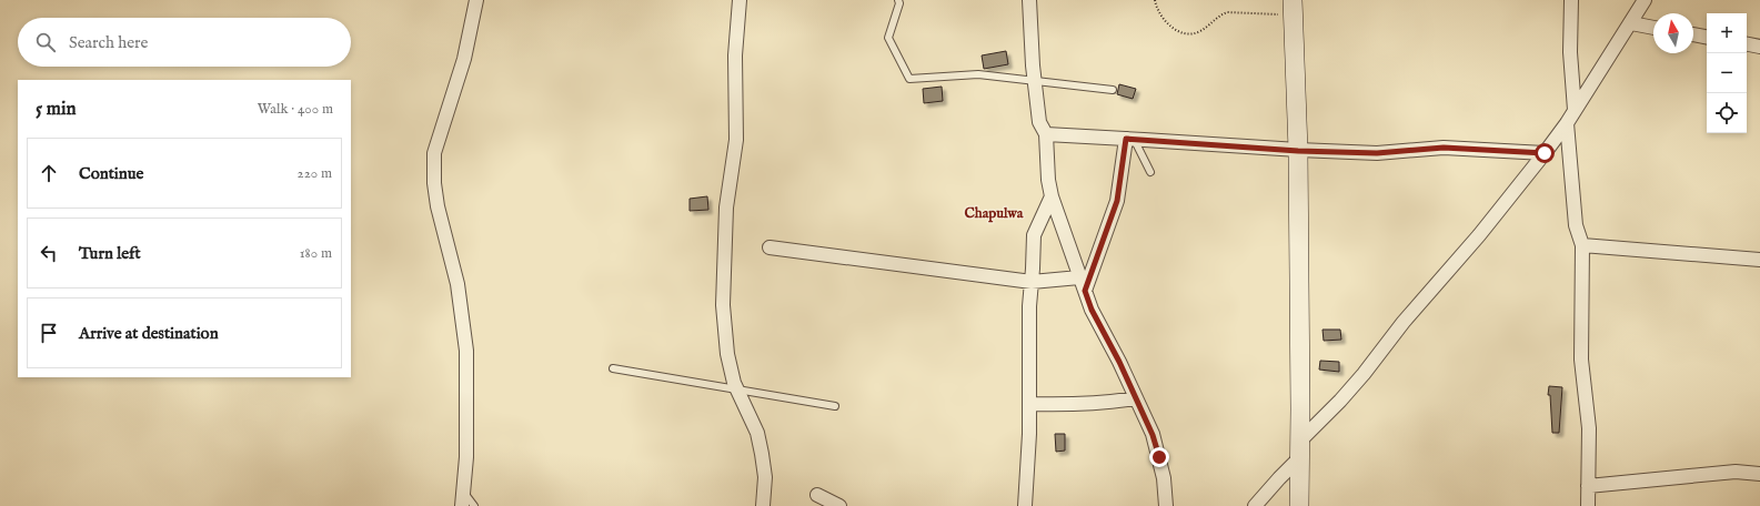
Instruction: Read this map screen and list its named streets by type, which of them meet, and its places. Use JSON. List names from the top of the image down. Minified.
{"districts":["Chapulwa"],"north":"top","page":{"map_buttons":["+","−"],"search":"Search here","heading":["5 min","Walk · 400 m"],"list":[["Continue","220 m"],["Turn left","180 m"],"Arrive at destination"]}}
